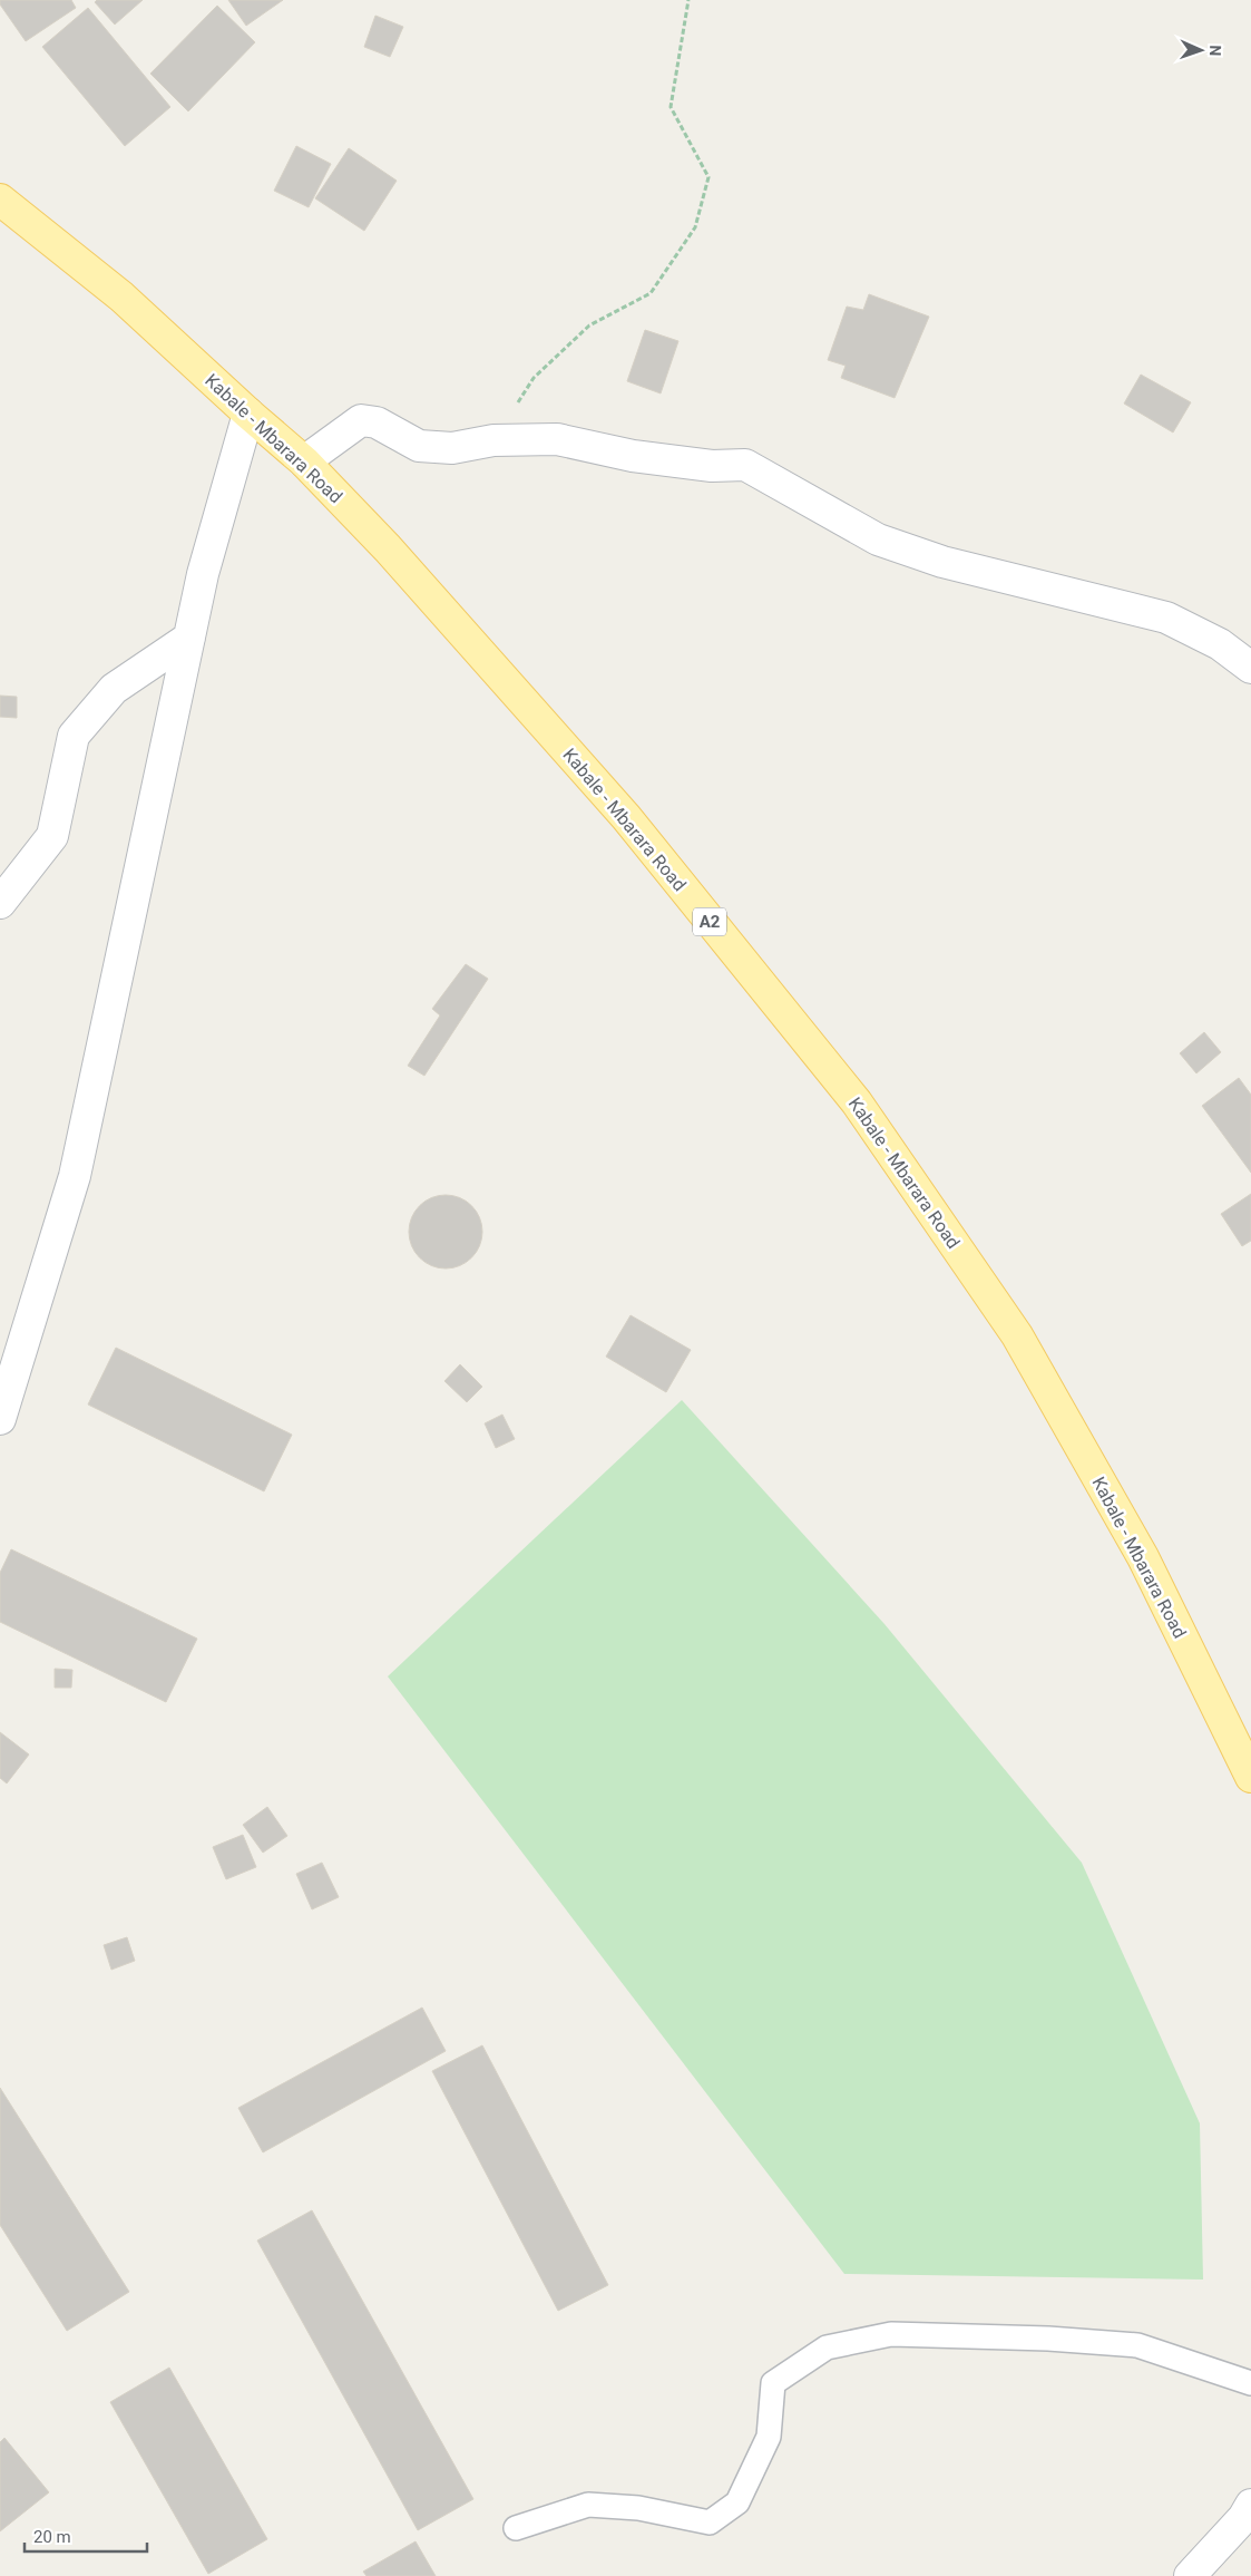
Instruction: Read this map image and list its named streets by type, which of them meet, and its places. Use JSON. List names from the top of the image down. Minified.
{"streets":{"main road":["Kabale - Mbarara Road","A2"]},"scale_bar":"20 m","north":"right"}
